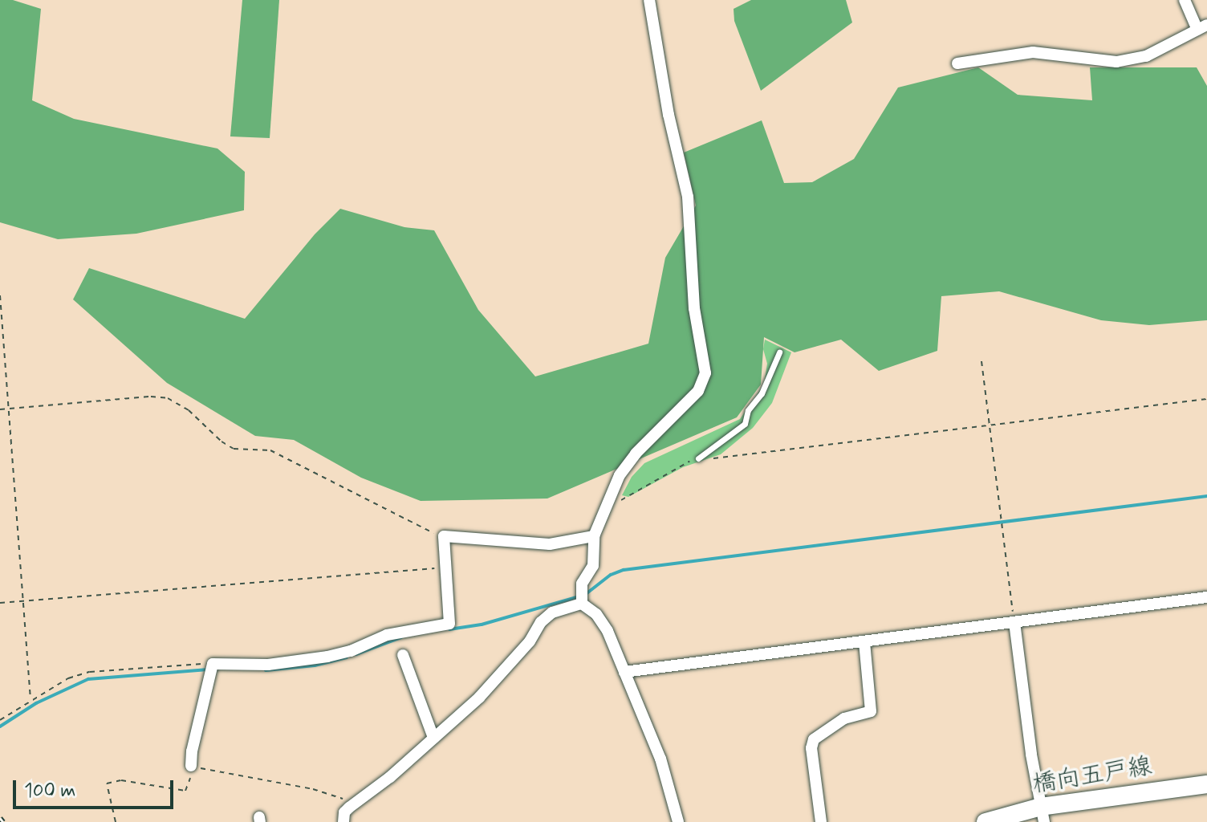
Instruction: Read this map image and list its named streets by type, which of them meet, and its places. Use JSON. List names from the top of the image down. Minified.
{"streets":{"main road":["橋向五戸線"]},"scale_bar":"100 m"}
